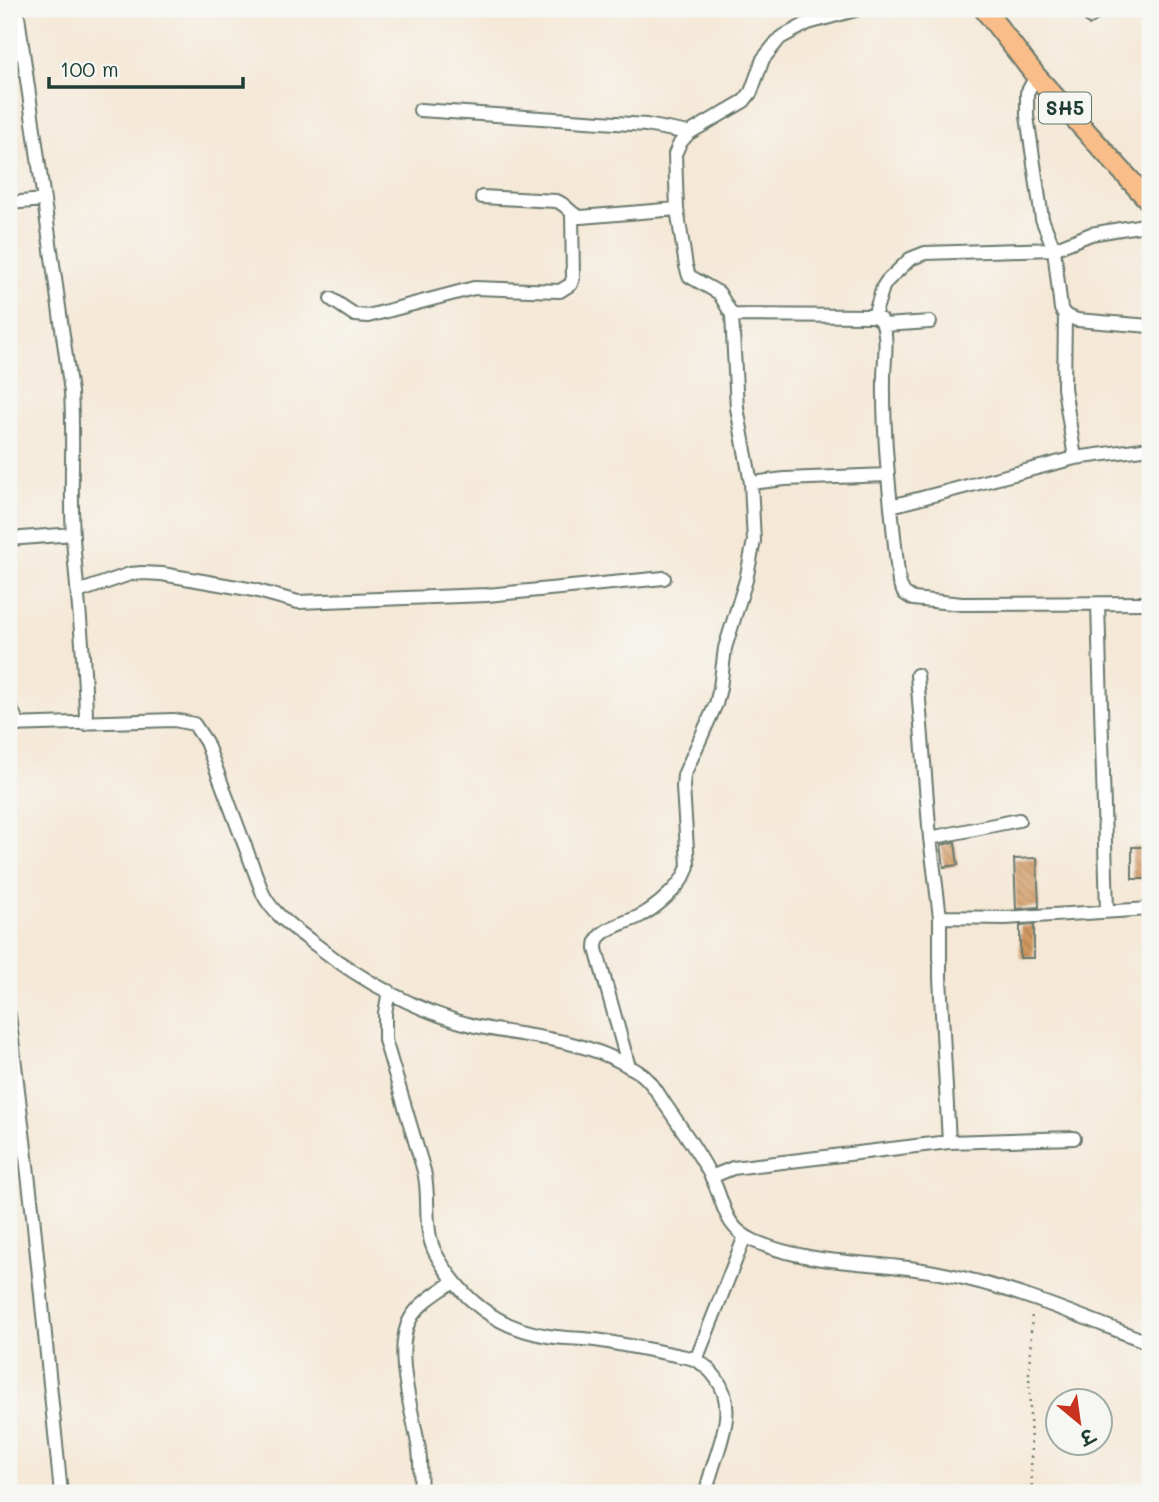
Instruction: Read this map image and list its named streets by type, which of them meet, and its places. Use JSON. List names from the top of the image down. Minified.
{"streets":{"main road":["SH5"]},"scale_bar":"100 m","north":"bottom right"}
